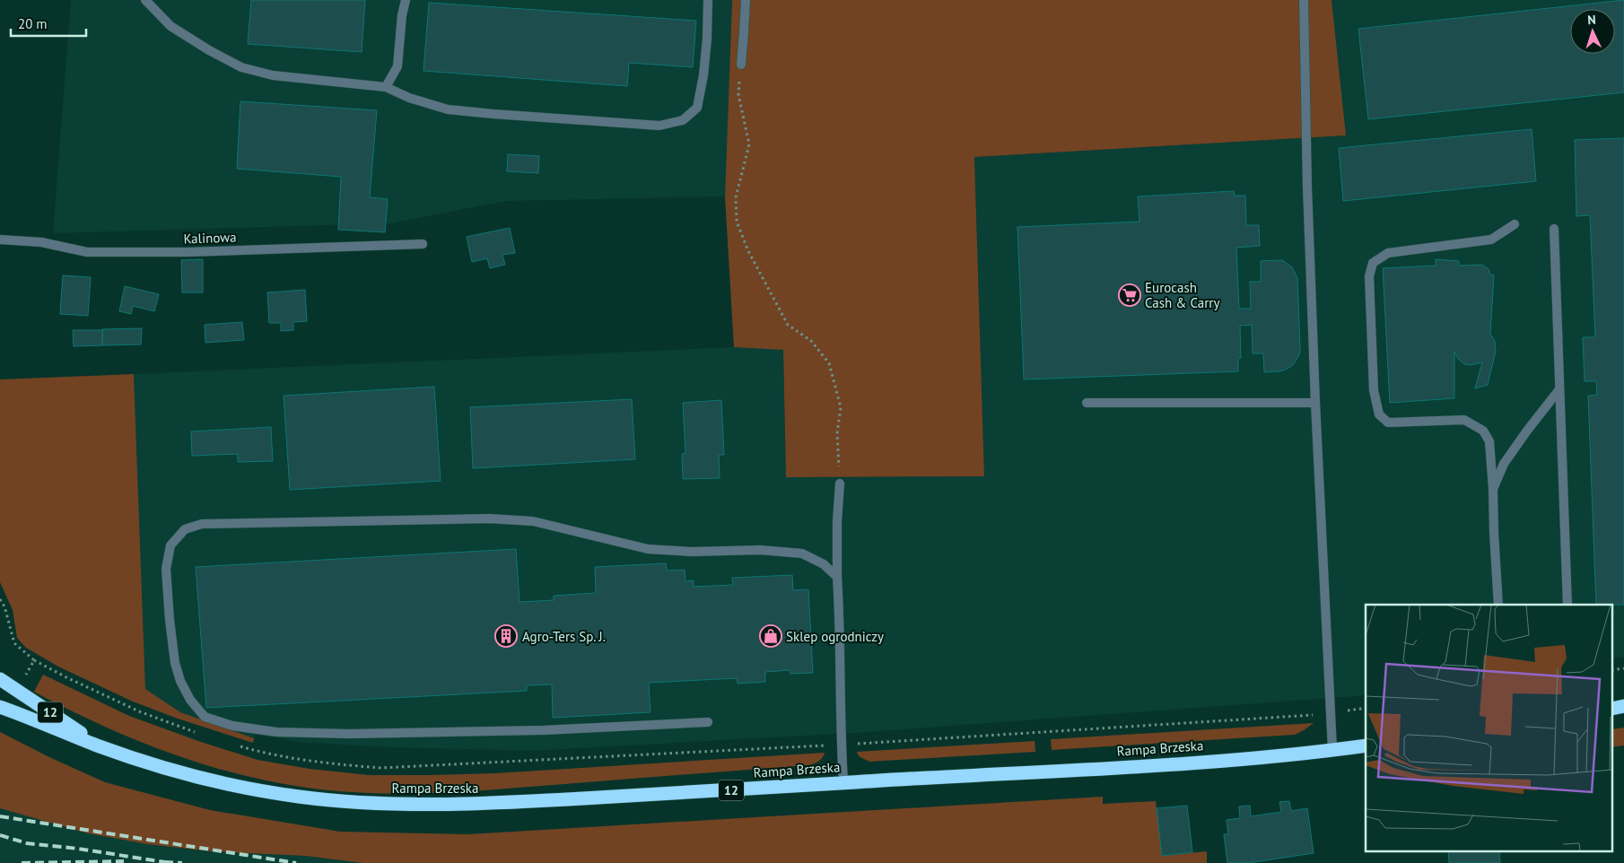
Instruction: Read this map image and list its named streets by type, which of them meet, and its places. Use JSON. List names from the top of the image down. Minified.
{"streets":{"highway":["12","Rampa Brzeska"],"street":["Kalinowa"]},"places":{"supermarket":["Eurocash Cash & Carry"],"building":["Agro-Ters Sp. J."],"shop":["Sklep ogrodniczy"]},"scale_bar":"20 m","north":"top"}
